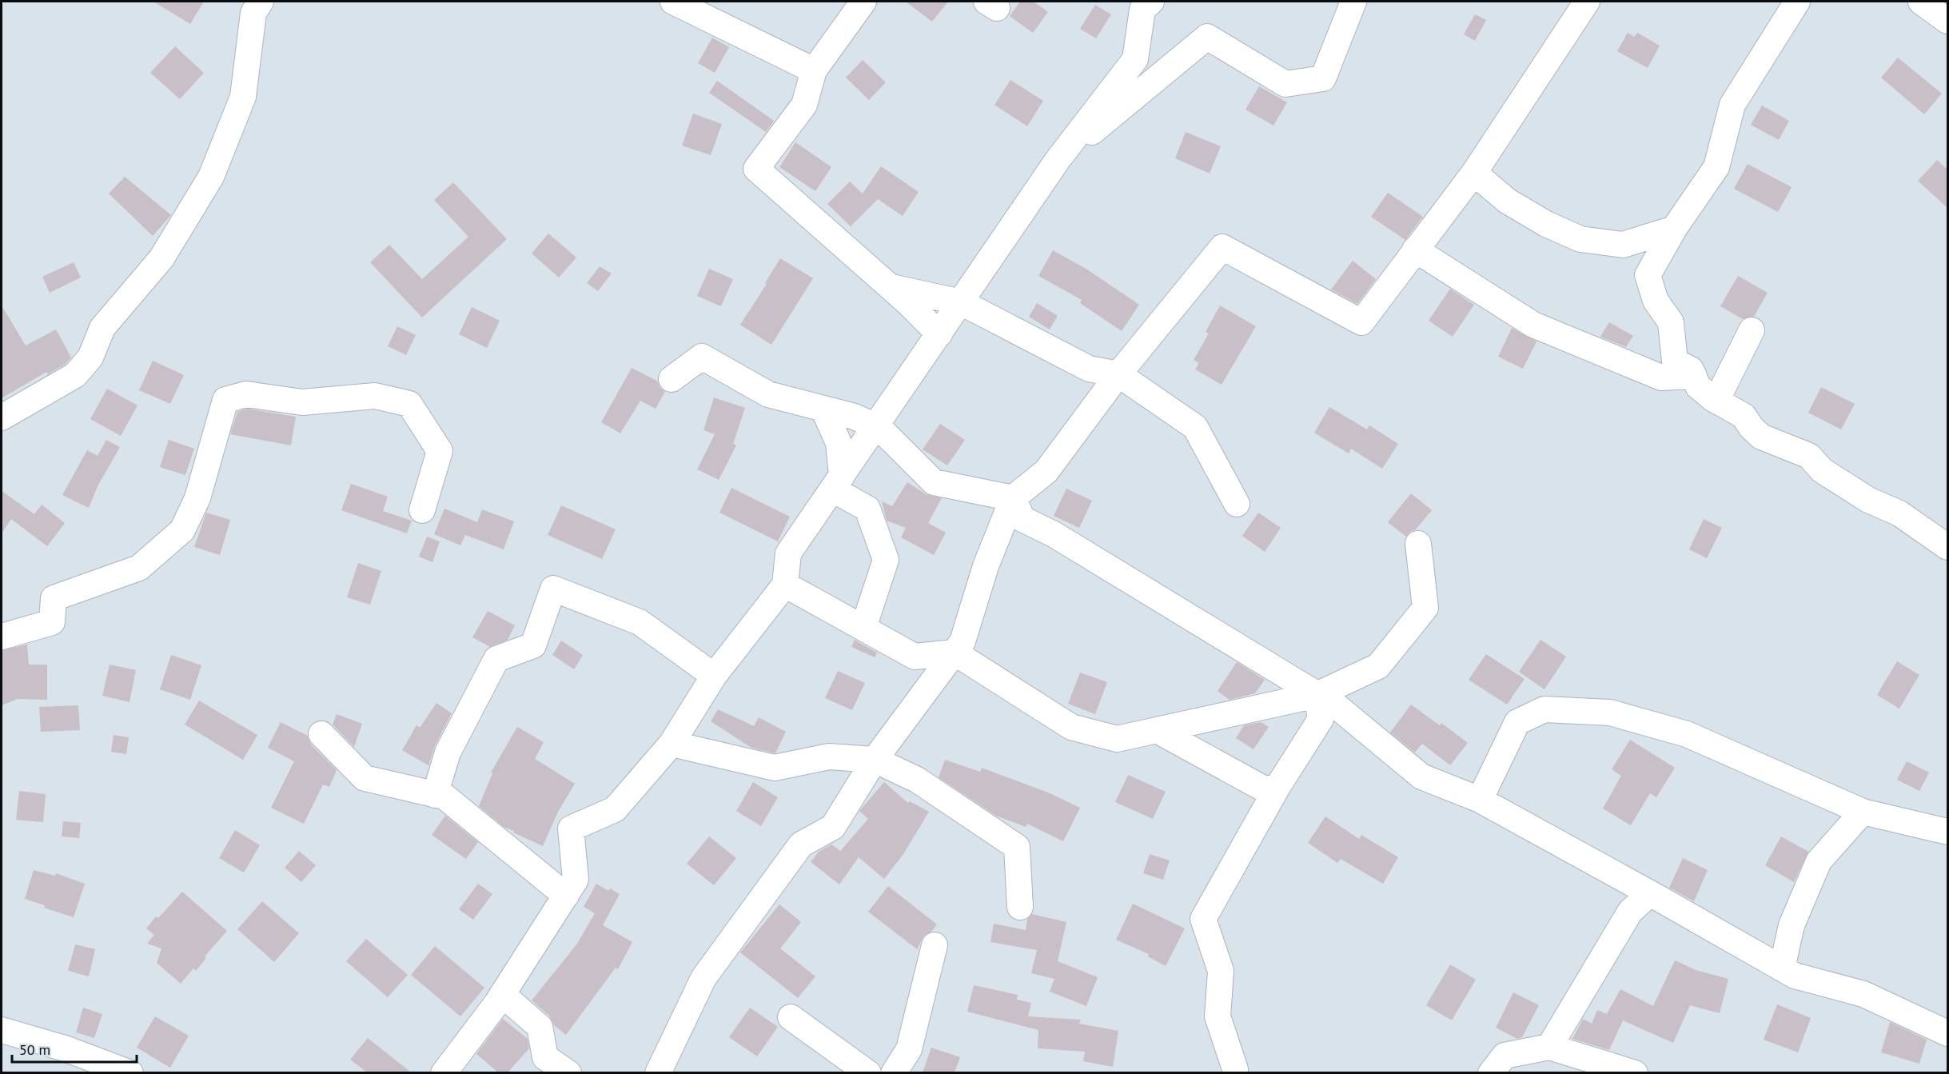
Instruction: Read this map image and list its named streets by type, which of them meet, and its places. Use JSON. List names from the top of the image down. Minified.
{"scale_bar":"50 m"}
